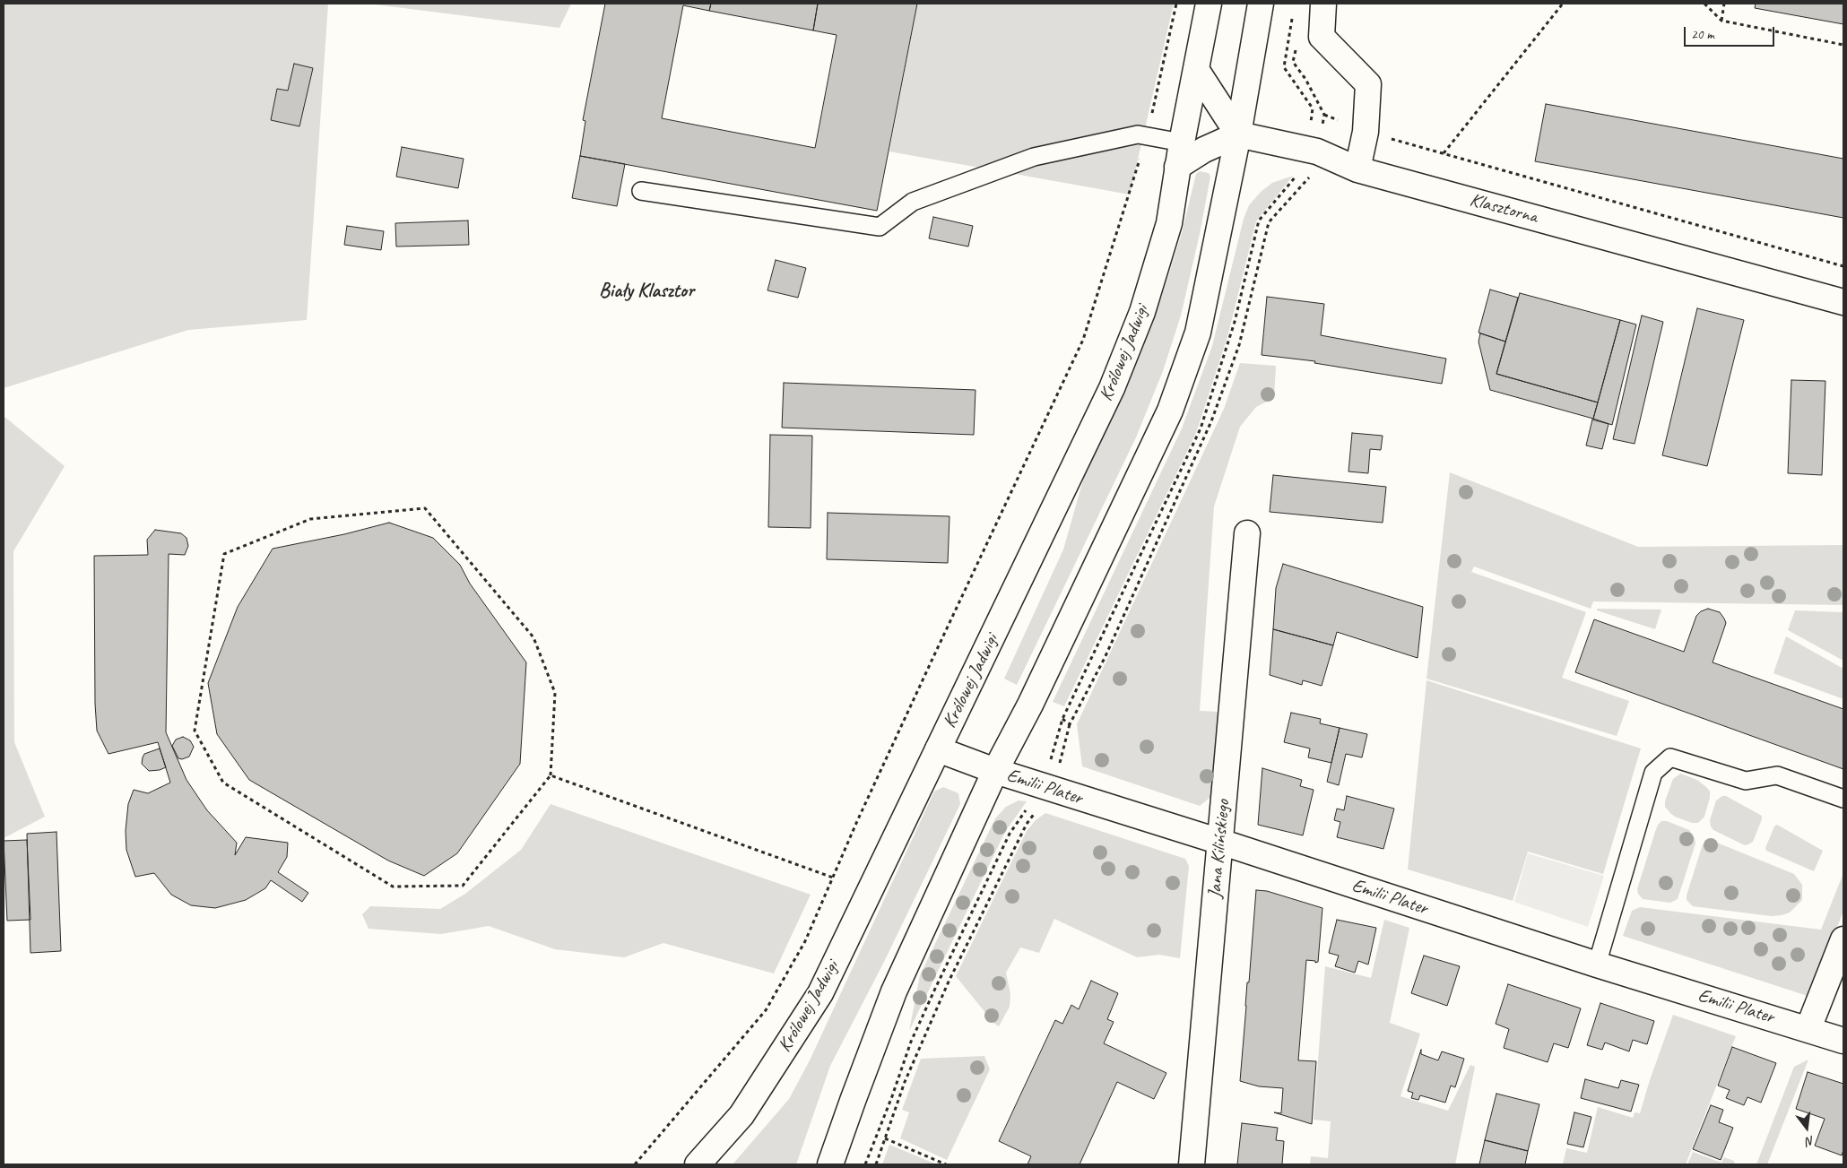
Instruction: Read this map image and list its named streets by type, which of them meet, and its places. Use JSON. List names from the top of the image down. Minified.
{"streets":{"street":["Klasztorna","Królowej Jadwigi","Emilii Plater","Jana Kilińskiego"]},"crossings":[["Królowej Jadwigi","Emilii Plater"],["Emilii Plater","Jana Kilińskiego"]],"districts":["Biały Klasztor"],"scale_bar":"20 m","north":"bottom"}
